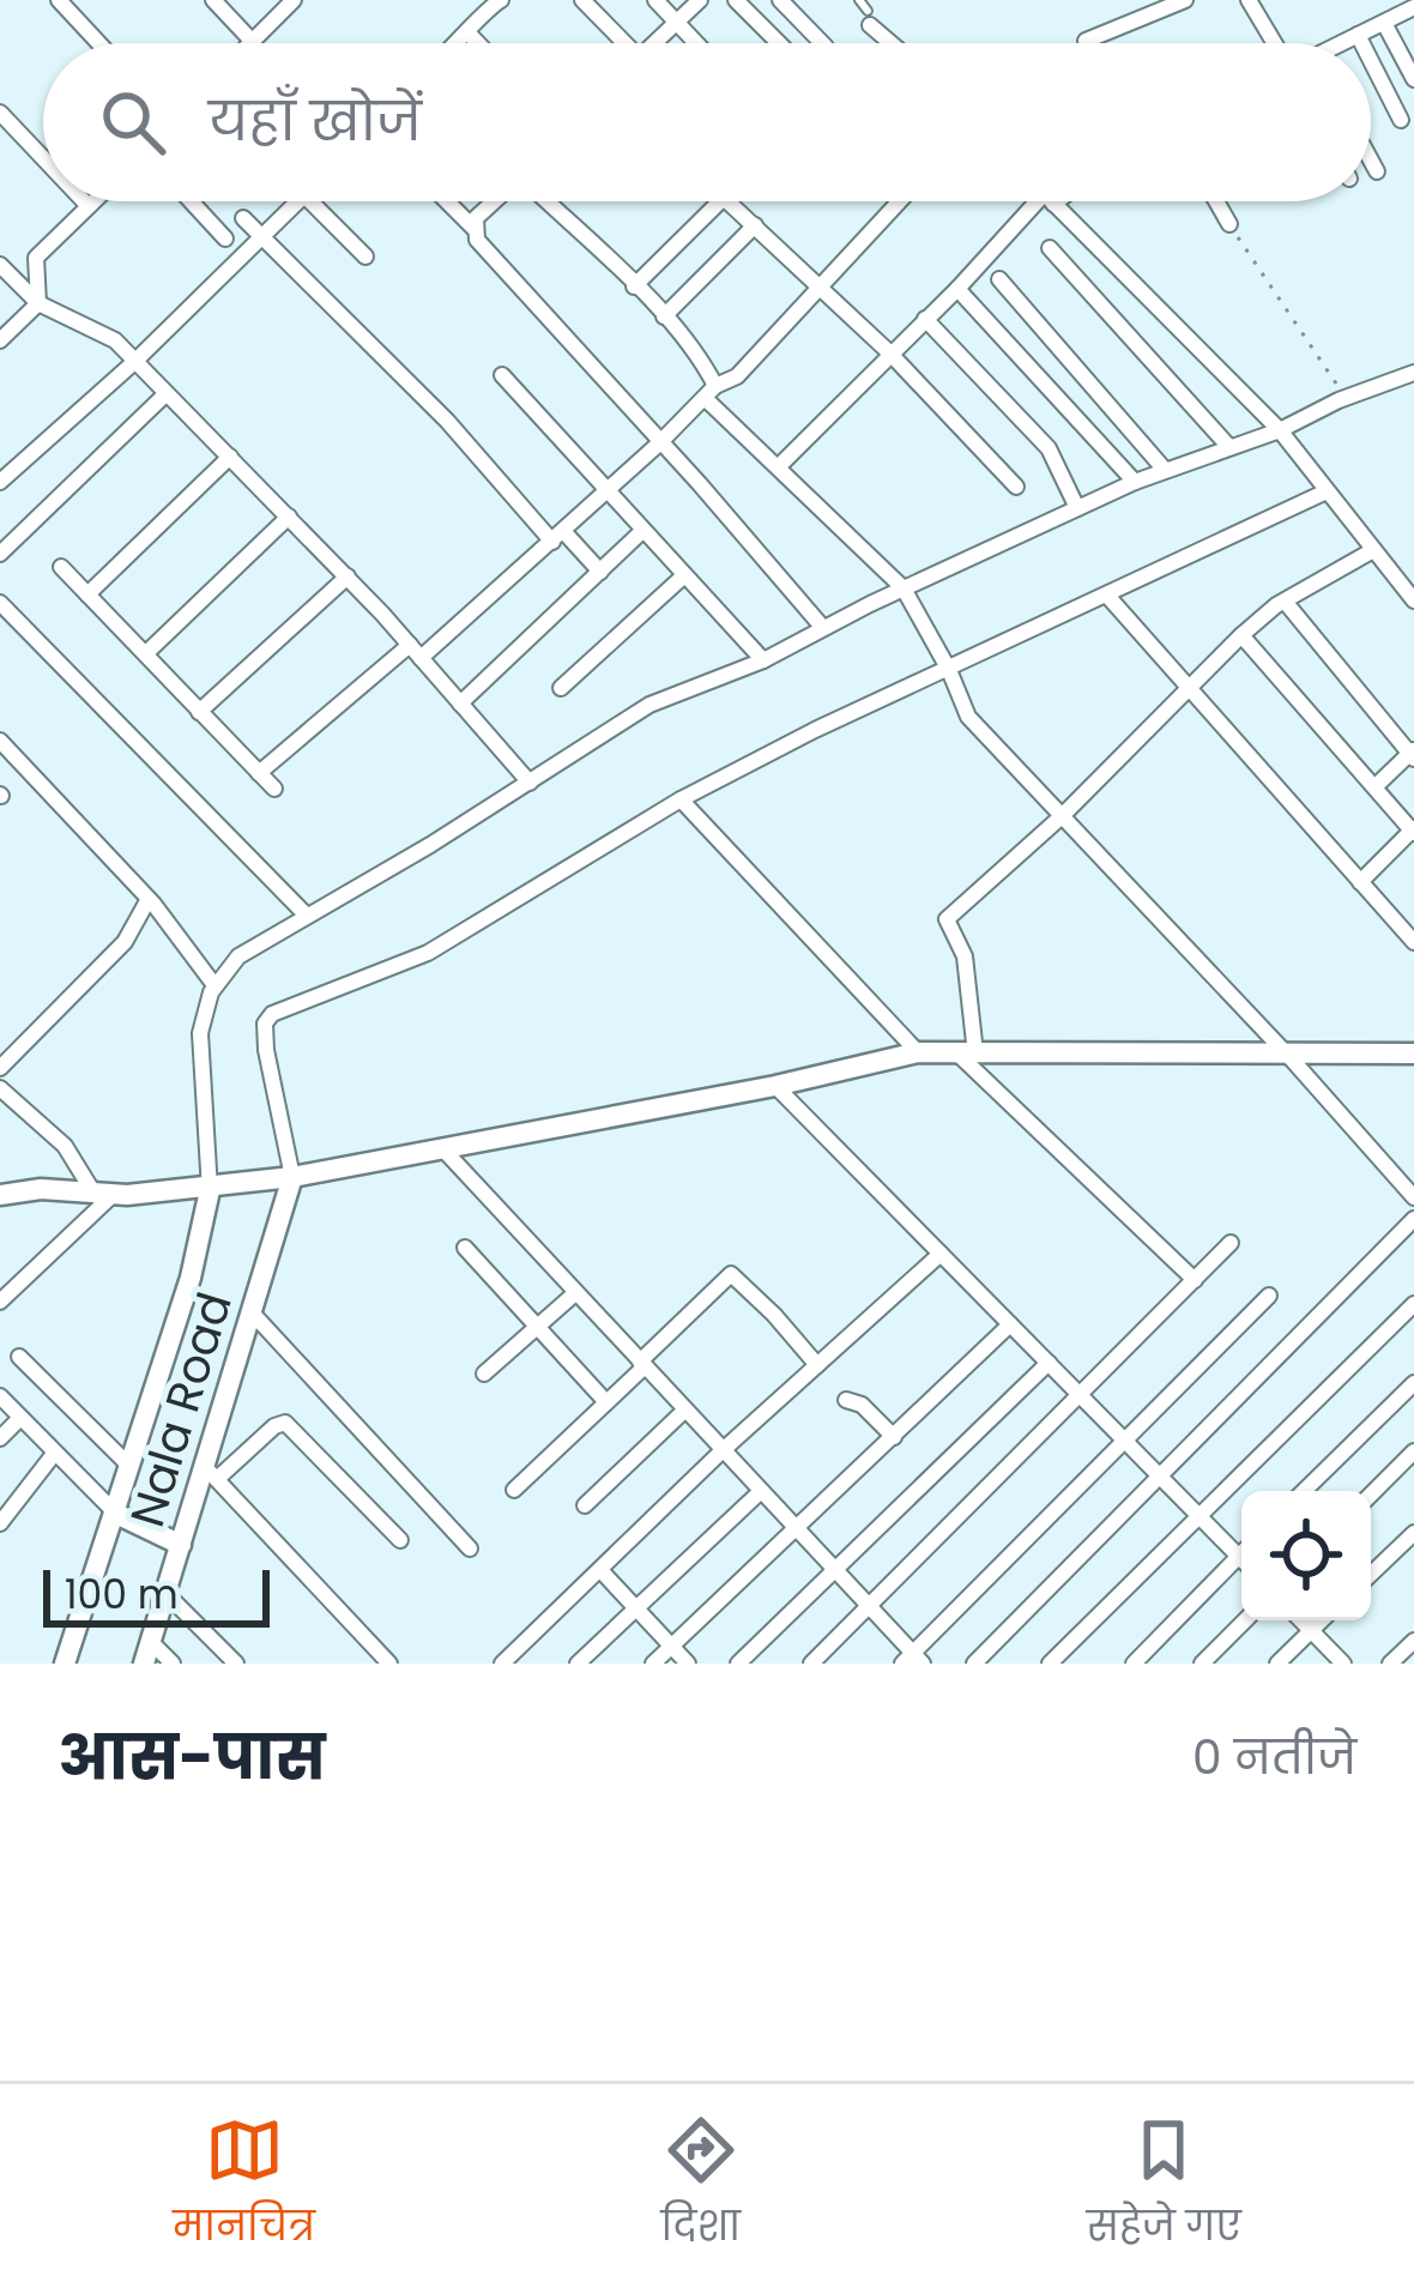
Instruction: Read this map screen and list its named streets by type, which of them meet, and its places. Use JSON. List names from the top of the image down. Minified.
{"streets":{"street":["Nala Road"]},"scale_bar":"100 m","page":{"search":"यहाँ खोजें","scale":"100 m","heading":["आस-पास","0 नतीजे"],"nav":["मानचित्र","दिशा","सहेजे गए"]}}
